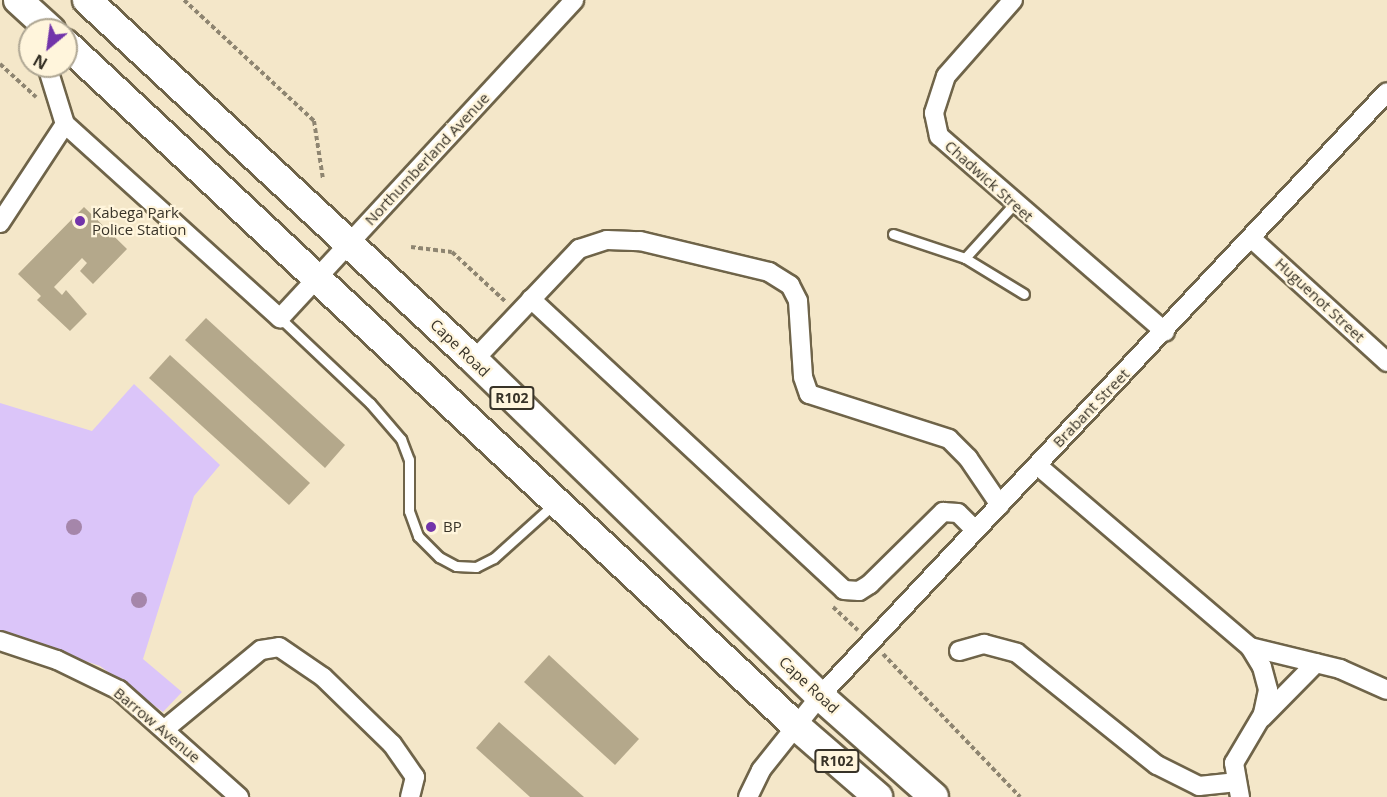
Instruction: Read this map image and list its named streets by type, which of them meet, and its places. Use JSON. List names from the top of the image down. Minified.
{"streets":{"main road":["Cape Road","R102"],"street":["Northumberland Avenue","Chadwick Street","Huguenot Street","Brabant Street","Barrow Avenue"]},"crossings":[["Northumberland Avenue","Cape Road"],["Northumberland Avenue","R102"],["Chadwick Street","Brabant Street"],["Huguenot Street","Brabant Street"],["Cape Road","Brabant Street"],["R102","Brabant Street"]],"places":["Kabega Park Police Station","BP"],"north":"bottom left"}
